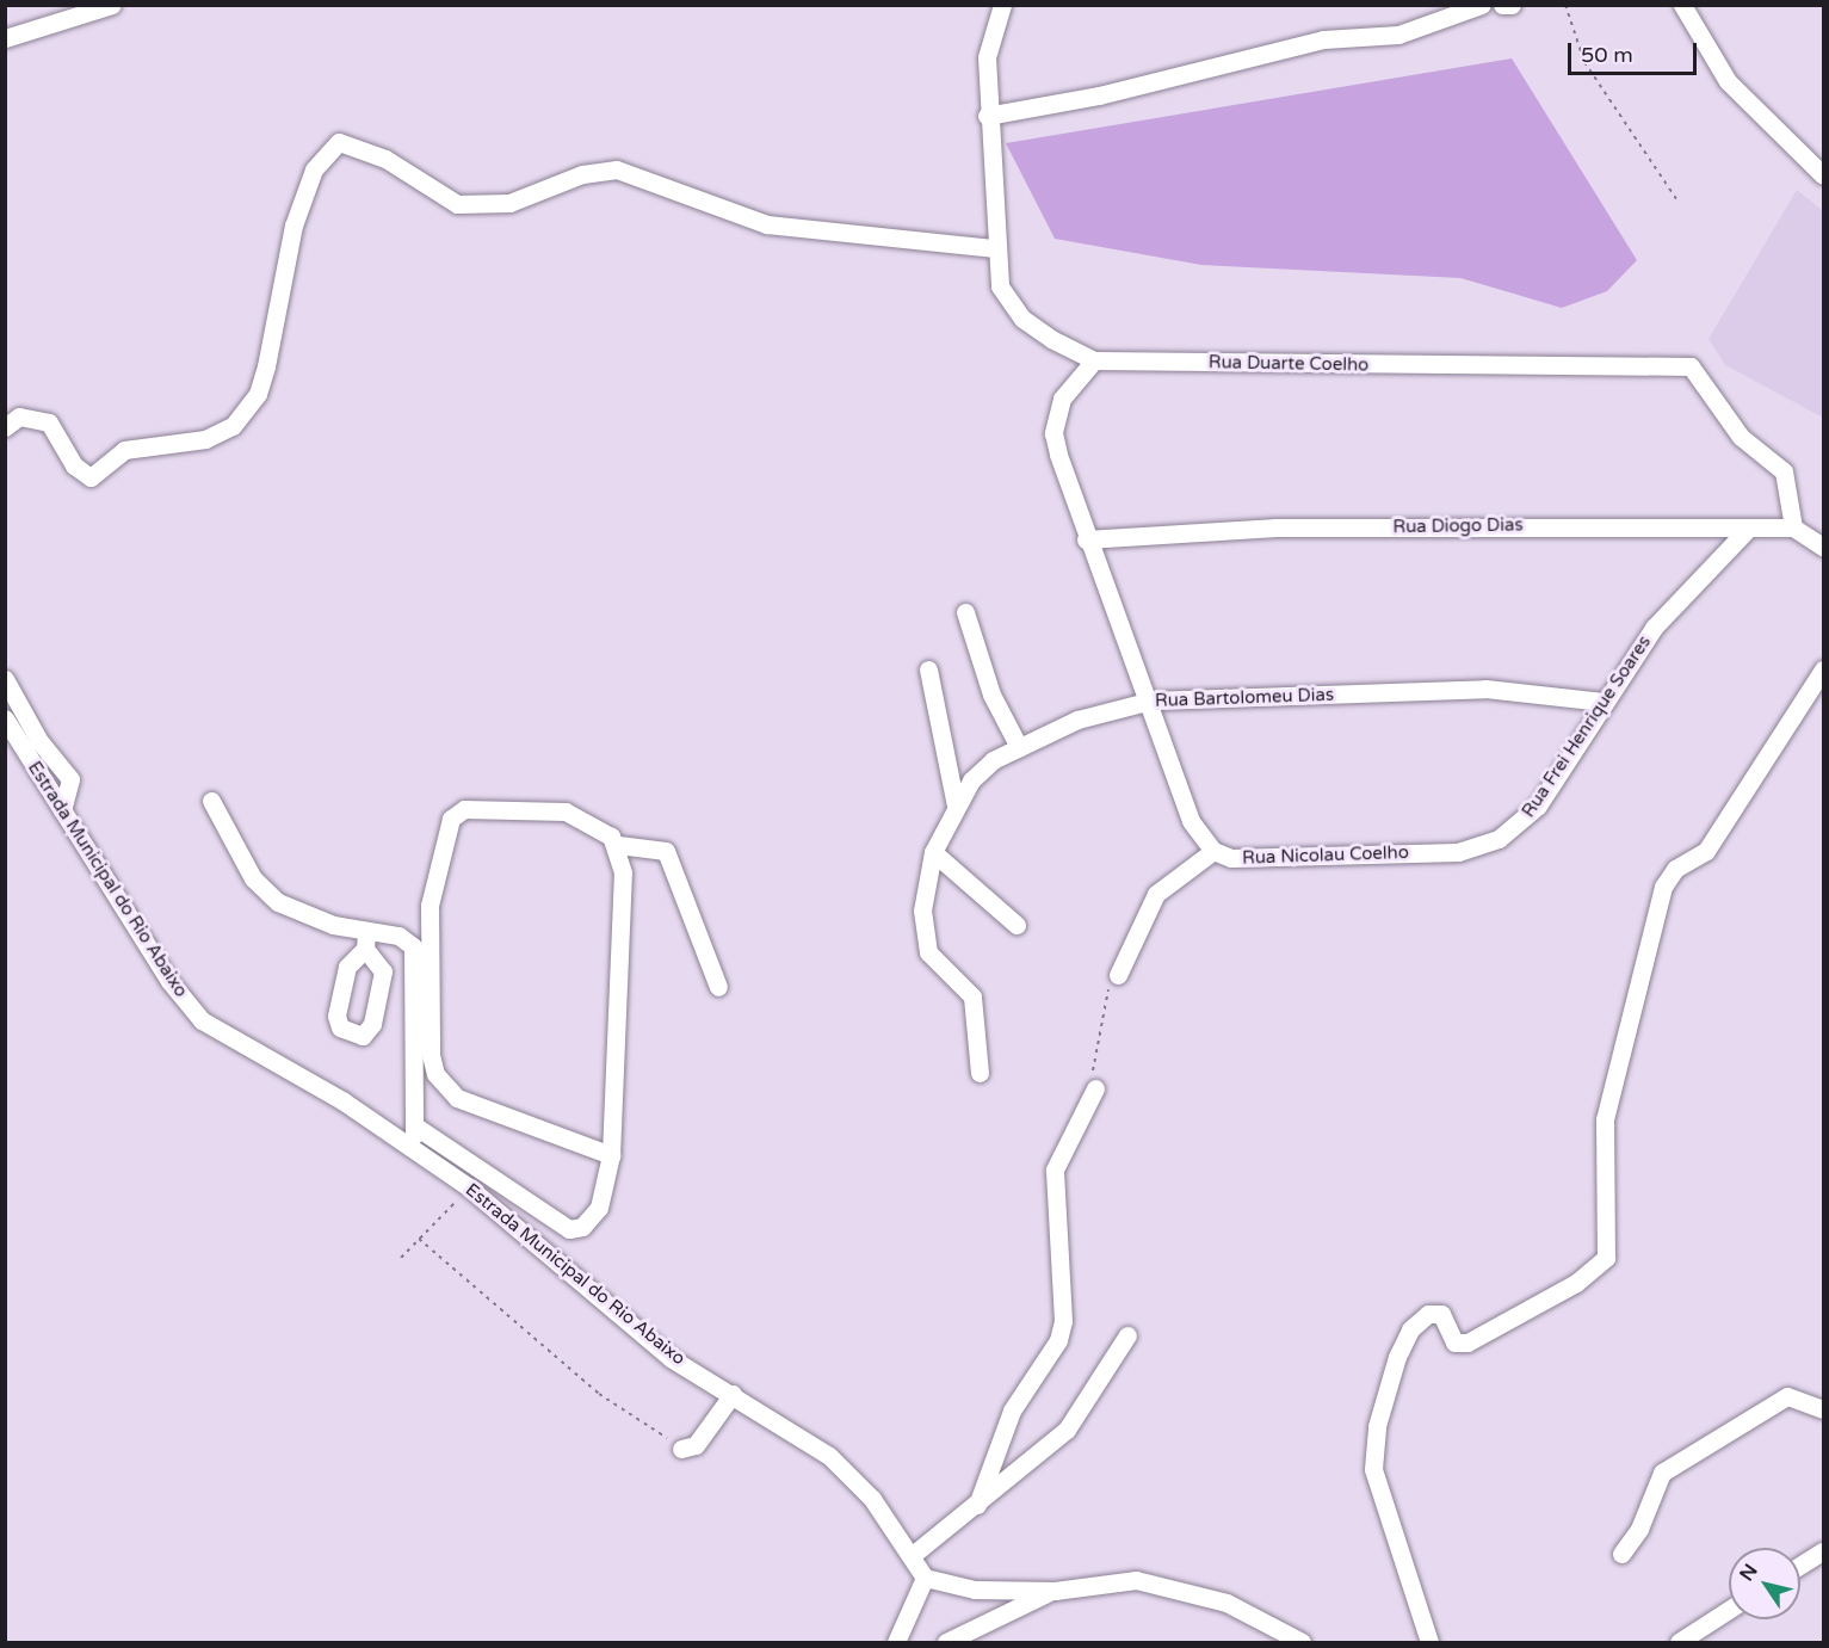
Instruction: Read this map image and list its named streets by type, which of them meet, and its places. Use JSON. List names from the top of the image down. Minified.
{"streets":{"street":["Rua Duarte Coelho","Rua Diogo Dias","Rua Bartolomeu Dias","Rua Frei Henrique Soares","Rua Nicolau Coelho","Estrada Municipal do Rio Abaixo"]},"crossings":[["Rua Duarte Coelho","Rua Diogo Dias"],["Rua Diogo Dias","Rua Frei Henrique Soares"],["Rua Bartolomeu Dias","Rua Frei Henrique Soares"],["Rua Frei Henrique Soares","Rua Nicolau Coelho"]],"scale_bar":"50 m","north":"top left"}
